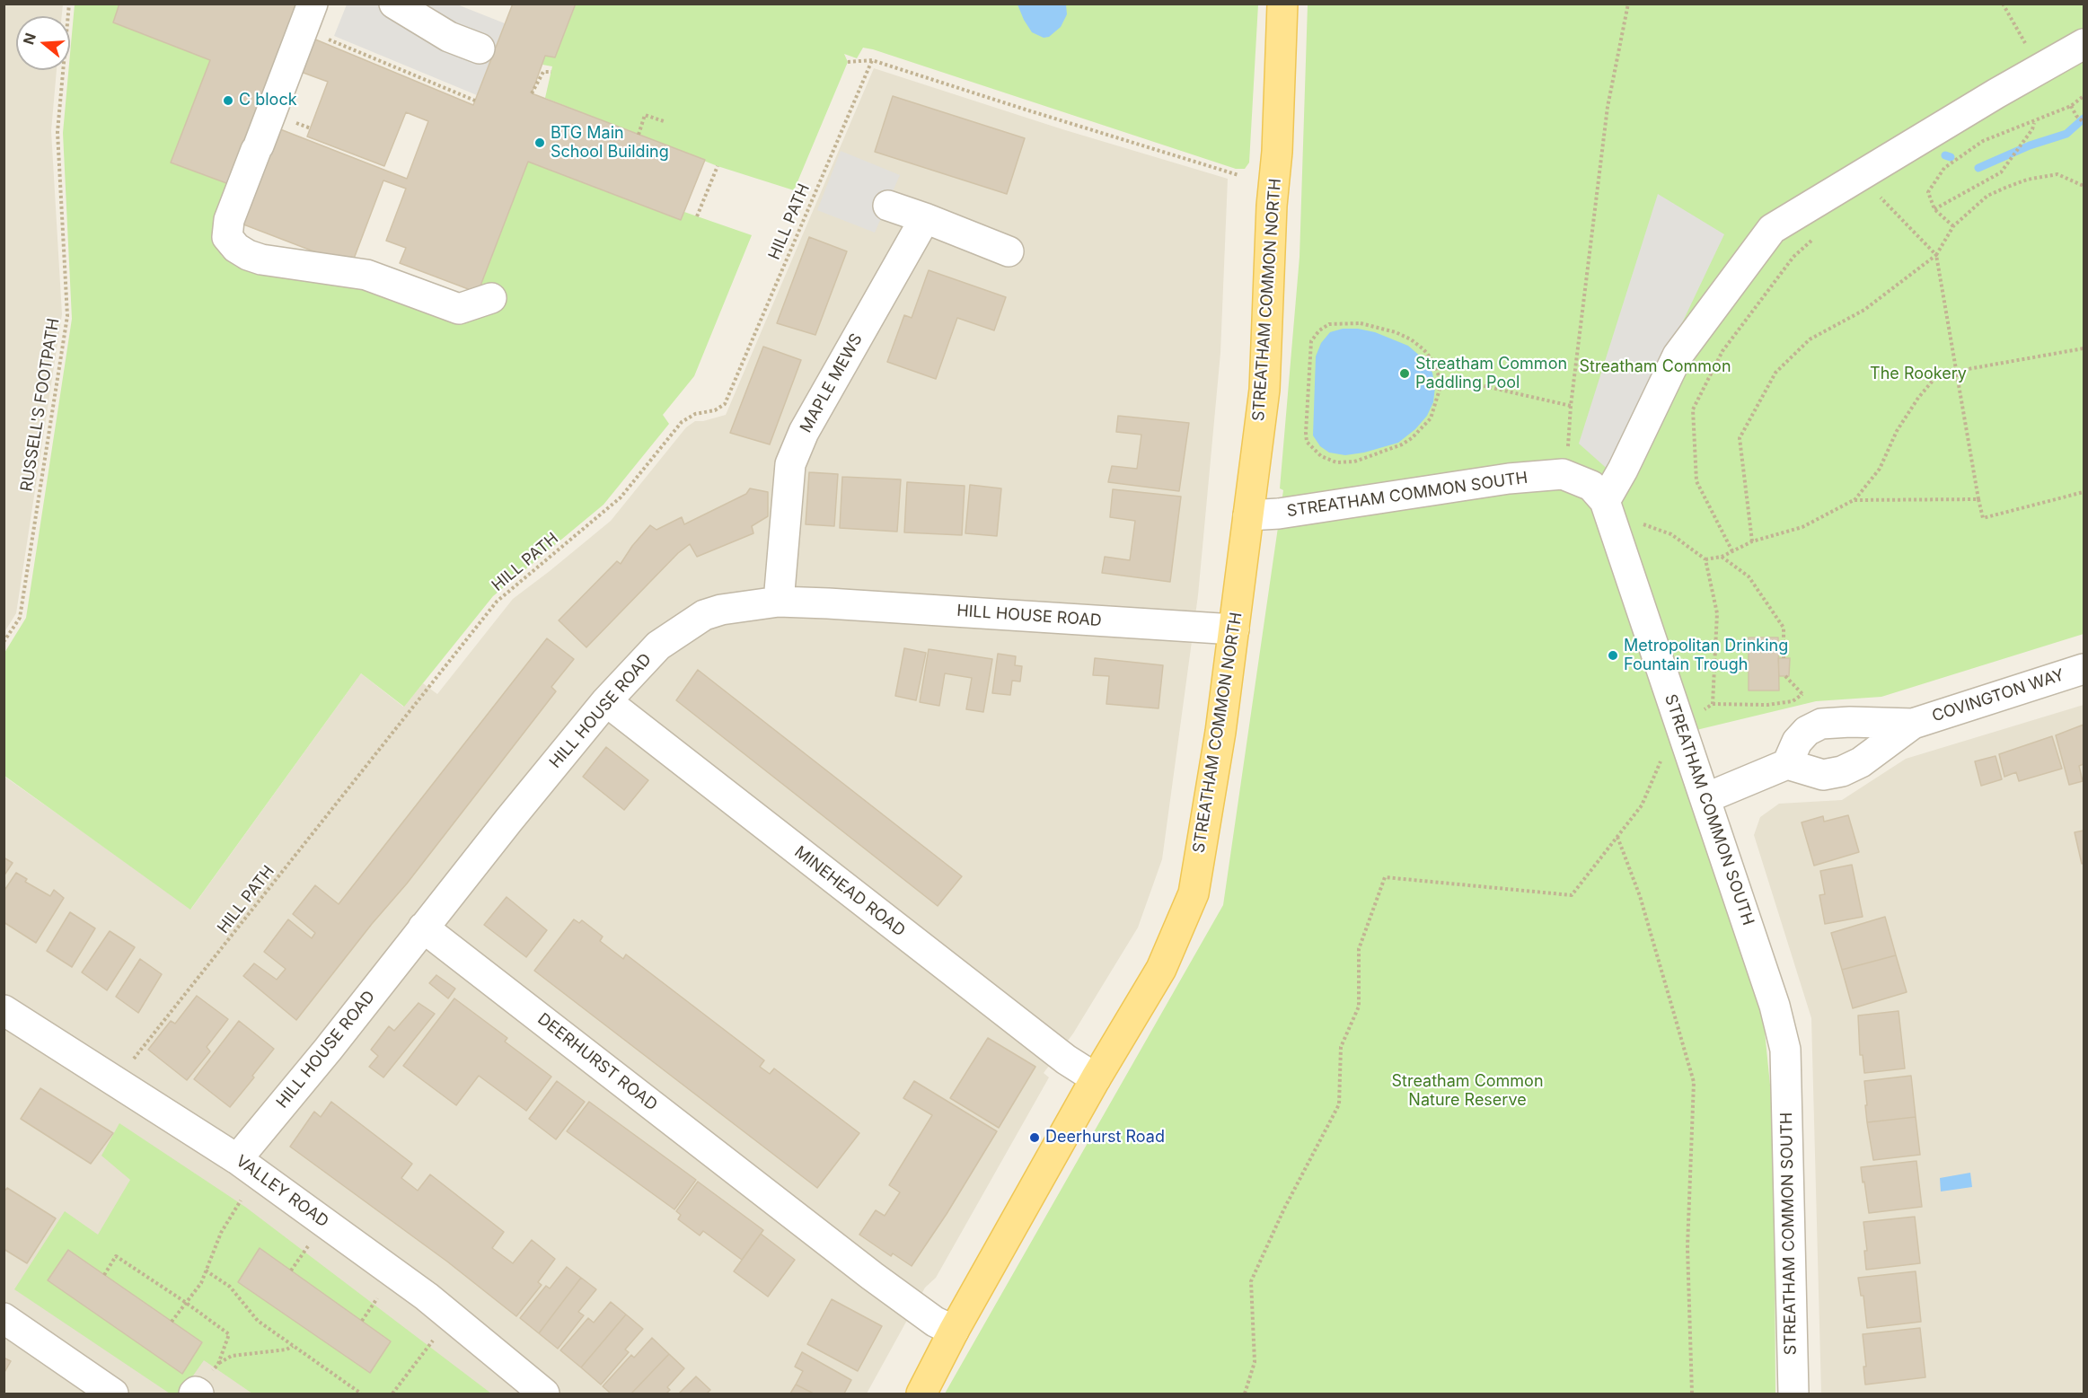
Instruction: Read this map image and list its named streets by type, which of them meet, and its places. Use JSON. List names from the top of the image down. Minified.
{"streets":{"main road":["STREATHAM COMMON NORTH"],"street":["MAPLE MEWS","STREATHAM COMMON SOUTH","HILL HOUSE ROAD","COVINGTON WAY","MINEHEAD ROAD","DEERHURST ROAD","VALLEY ROAD"],"path":["HILL PATH","RUSSELL'S FOOTPATH"]},"crossings":[["STREATHAM COMMON NORTH","STREATHAM COMMON SOUTH"],["STREATHAM COMMON NORTH","HILL HOUSE ROAD"],["STREATHAM COMMON NORTH","MINEHEAD ROAD"],["STREATHAM COMMON NORTH","DEERHURST ROAD"],["MAPLE MEWS","HILL HOUSE ROAD"],["HILL HOUSE ROAD","MINEHEAD ROAD"],["HILL HOUSE ROAD","DEERHURST ROAD"],["HILL HOUSE ROAD","VALLEY ROAD"]],"parks":["Streatham Common","The Rookery","Streatham Common Nature Reserve"],"places":["C block","BTG Main School Building","Streatham Common Paddling Pool","Metropolitan Drinking Fountain Trough","Deerhurst Road"],"north":"left"}
